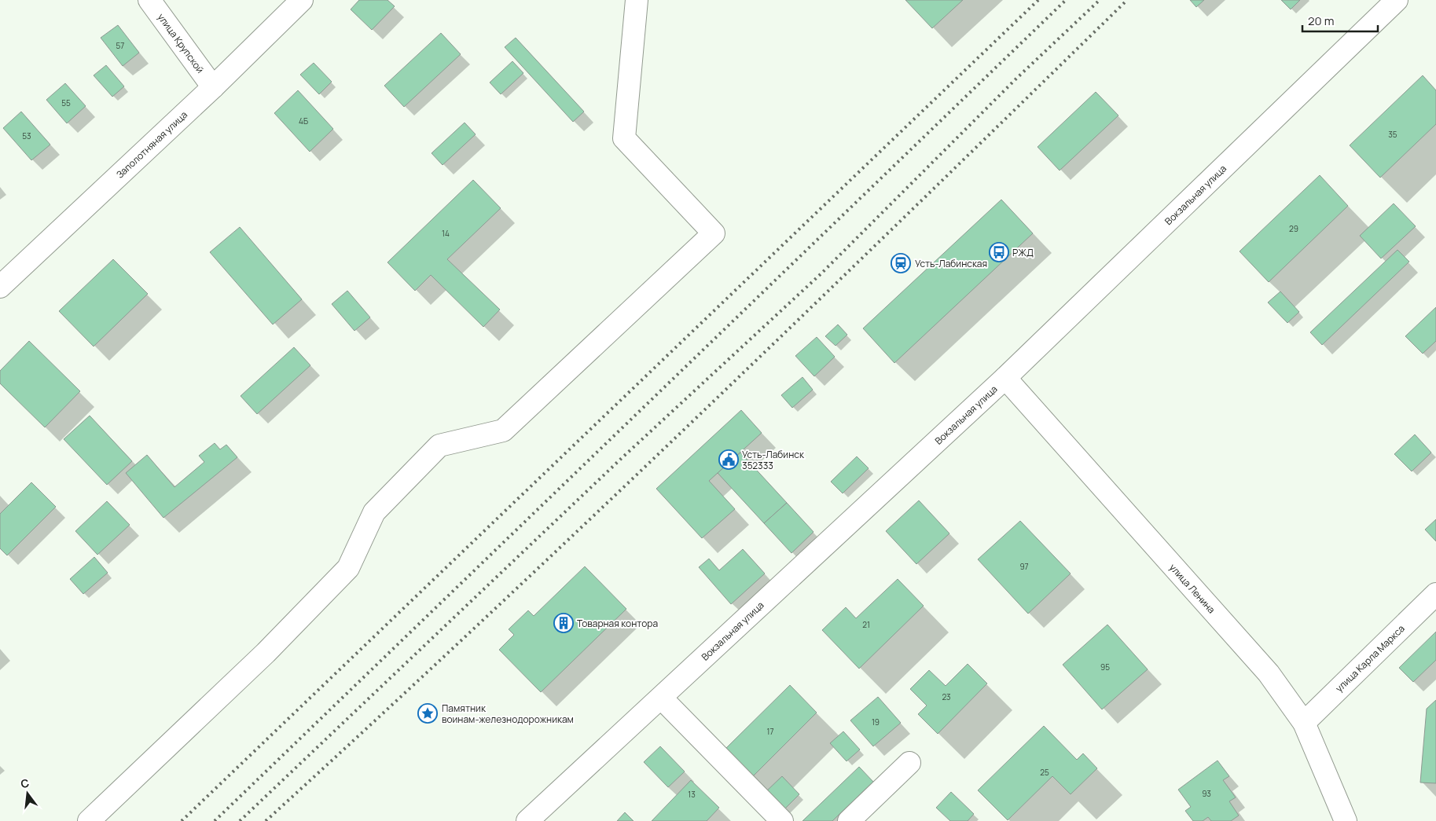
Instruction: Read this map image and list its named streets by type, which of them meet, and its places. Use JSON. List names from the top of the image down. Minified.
{"streets":{"street":["улица Крупской","Заполотняная улица","Вокзальная улица","улица Ленина","улица Карла Маркса"]},"crossings":[["улица Крупской","Заполотняная улица"],["Вокзальная улица","улица Ленина"],["улица Ленина","улица Карла Маркса"]],"places":{"bus stop":["РЖД"],"station":["Усть-Лабинская"],"public building":["Усть-Лабинск 352333"],"building":["Товарная контора"],"place":["Памятник воинам-железнодорожникам"]},"house_numbers":["57","55","4Б","35","53","29","14","97","21","95","23","19","17","25","93","13"],"scale_bar":"20 m","north":"top"}
